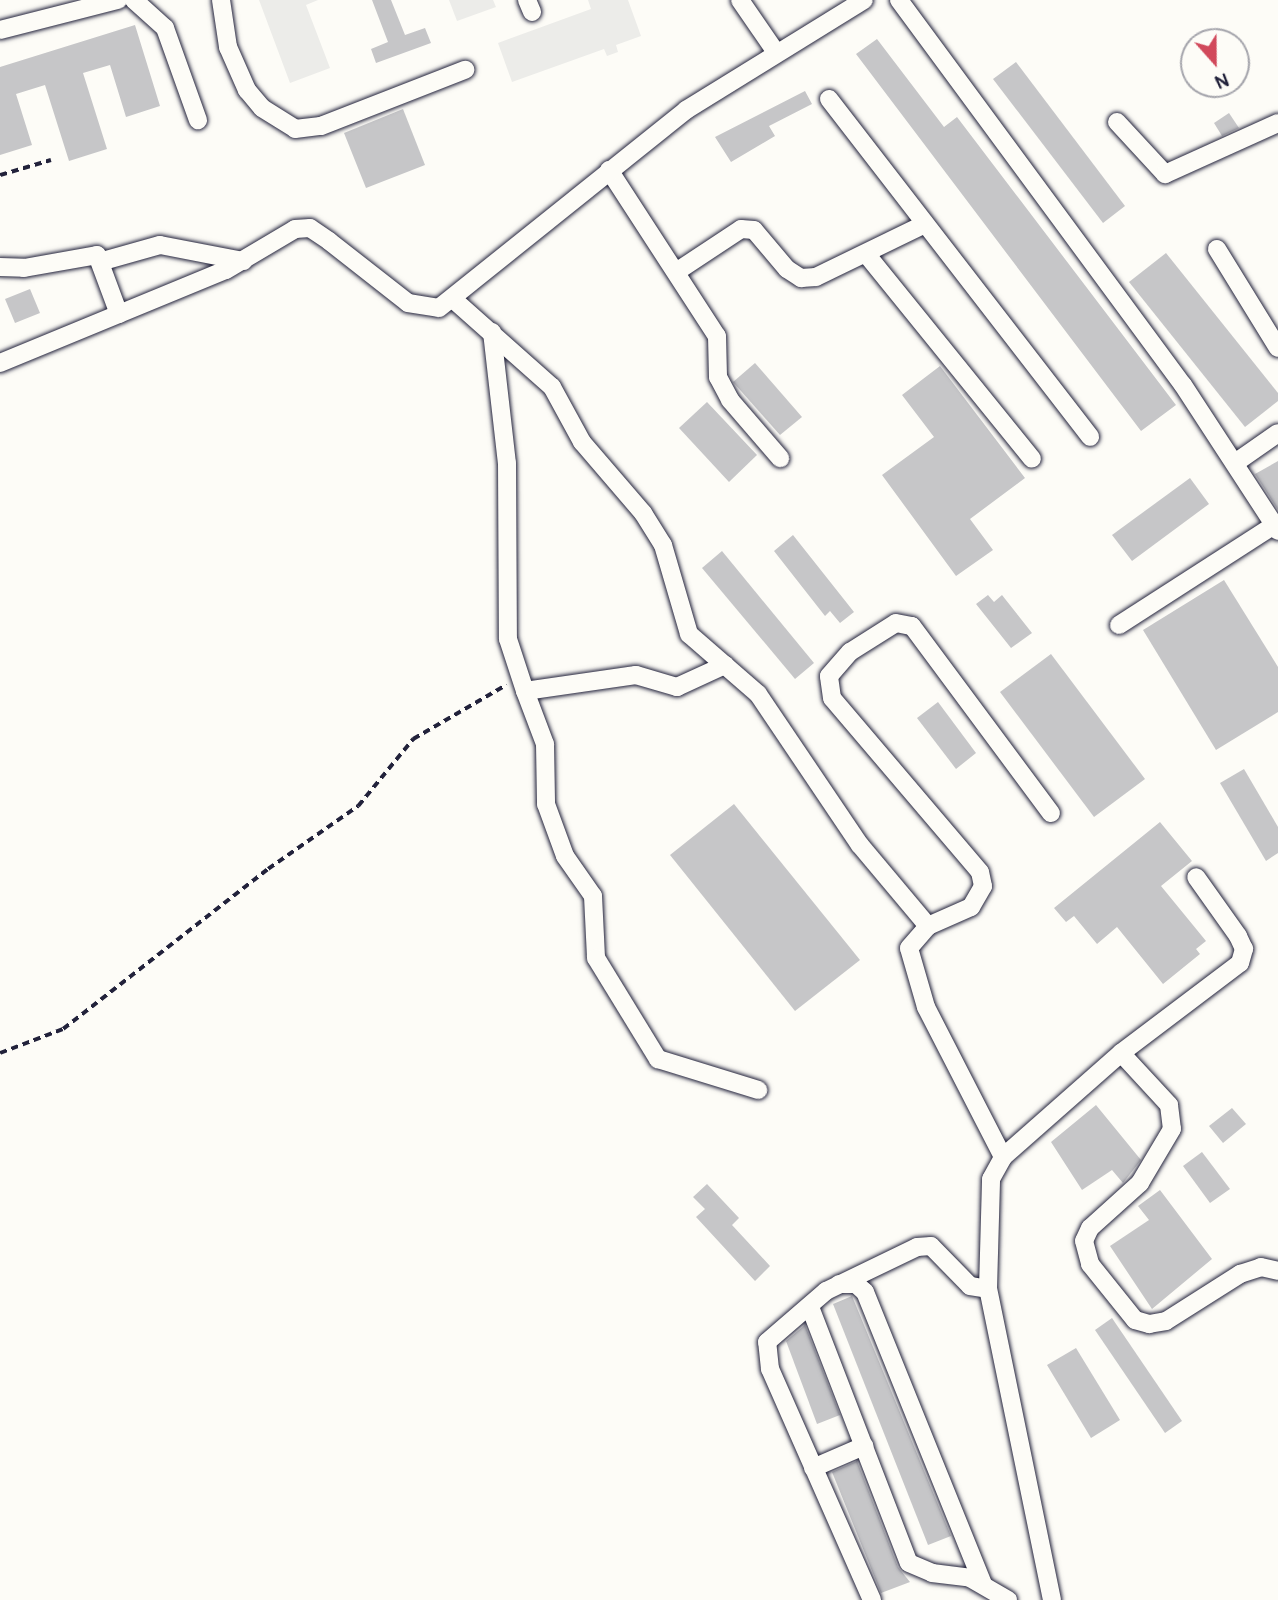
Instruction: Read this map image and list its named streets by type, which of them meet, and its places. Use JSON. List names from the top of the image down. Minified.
{"north":"bottom"}
